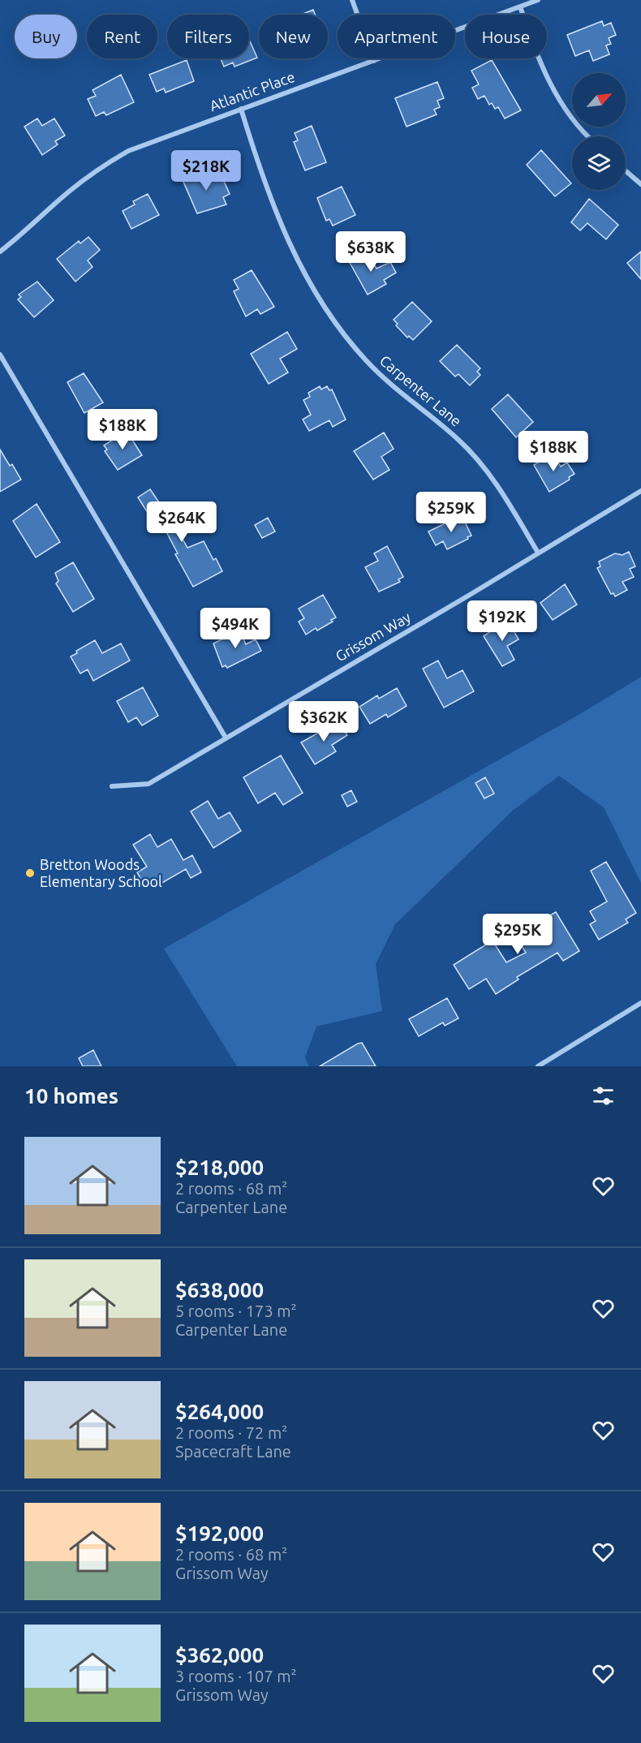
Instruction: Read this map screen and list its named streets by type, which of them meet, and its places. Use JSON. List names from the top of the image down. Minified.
{"streets":{"street":["Atlantic Place","Carpenter Lane","Grissom Way"]},"crossings":[["Atlantic Place","Carpenter Lane"],["Carpenter Lane","Grissom Way"]],"places":["Bretton Woods Elementary School"],"north":"top right","page":{"chip":["Buy","Rent","Filters","New","Apartment","House"],"price":["$218K","$638K","$188K","$188K","$259K","$264K","$192K","$494K","$362K","$295K"],"heading":"10 homes","list":[{"name":"$218,000","note":"2 rooms · 68 m² · Carpenter Lane"},{"name":"$638,000","note":"5 rooms · 173 m² · Carpenter Lane"},{"name":"$264,000","note":"2 rooms · 72 m² · Spacecraft Lane"},{"name":"$192,000","note":"2 rooms · 68 m² · Grissom Way"},{"name":"$362,000","note":"3 rooms · 107 m² · Grissom Way"}]}}
